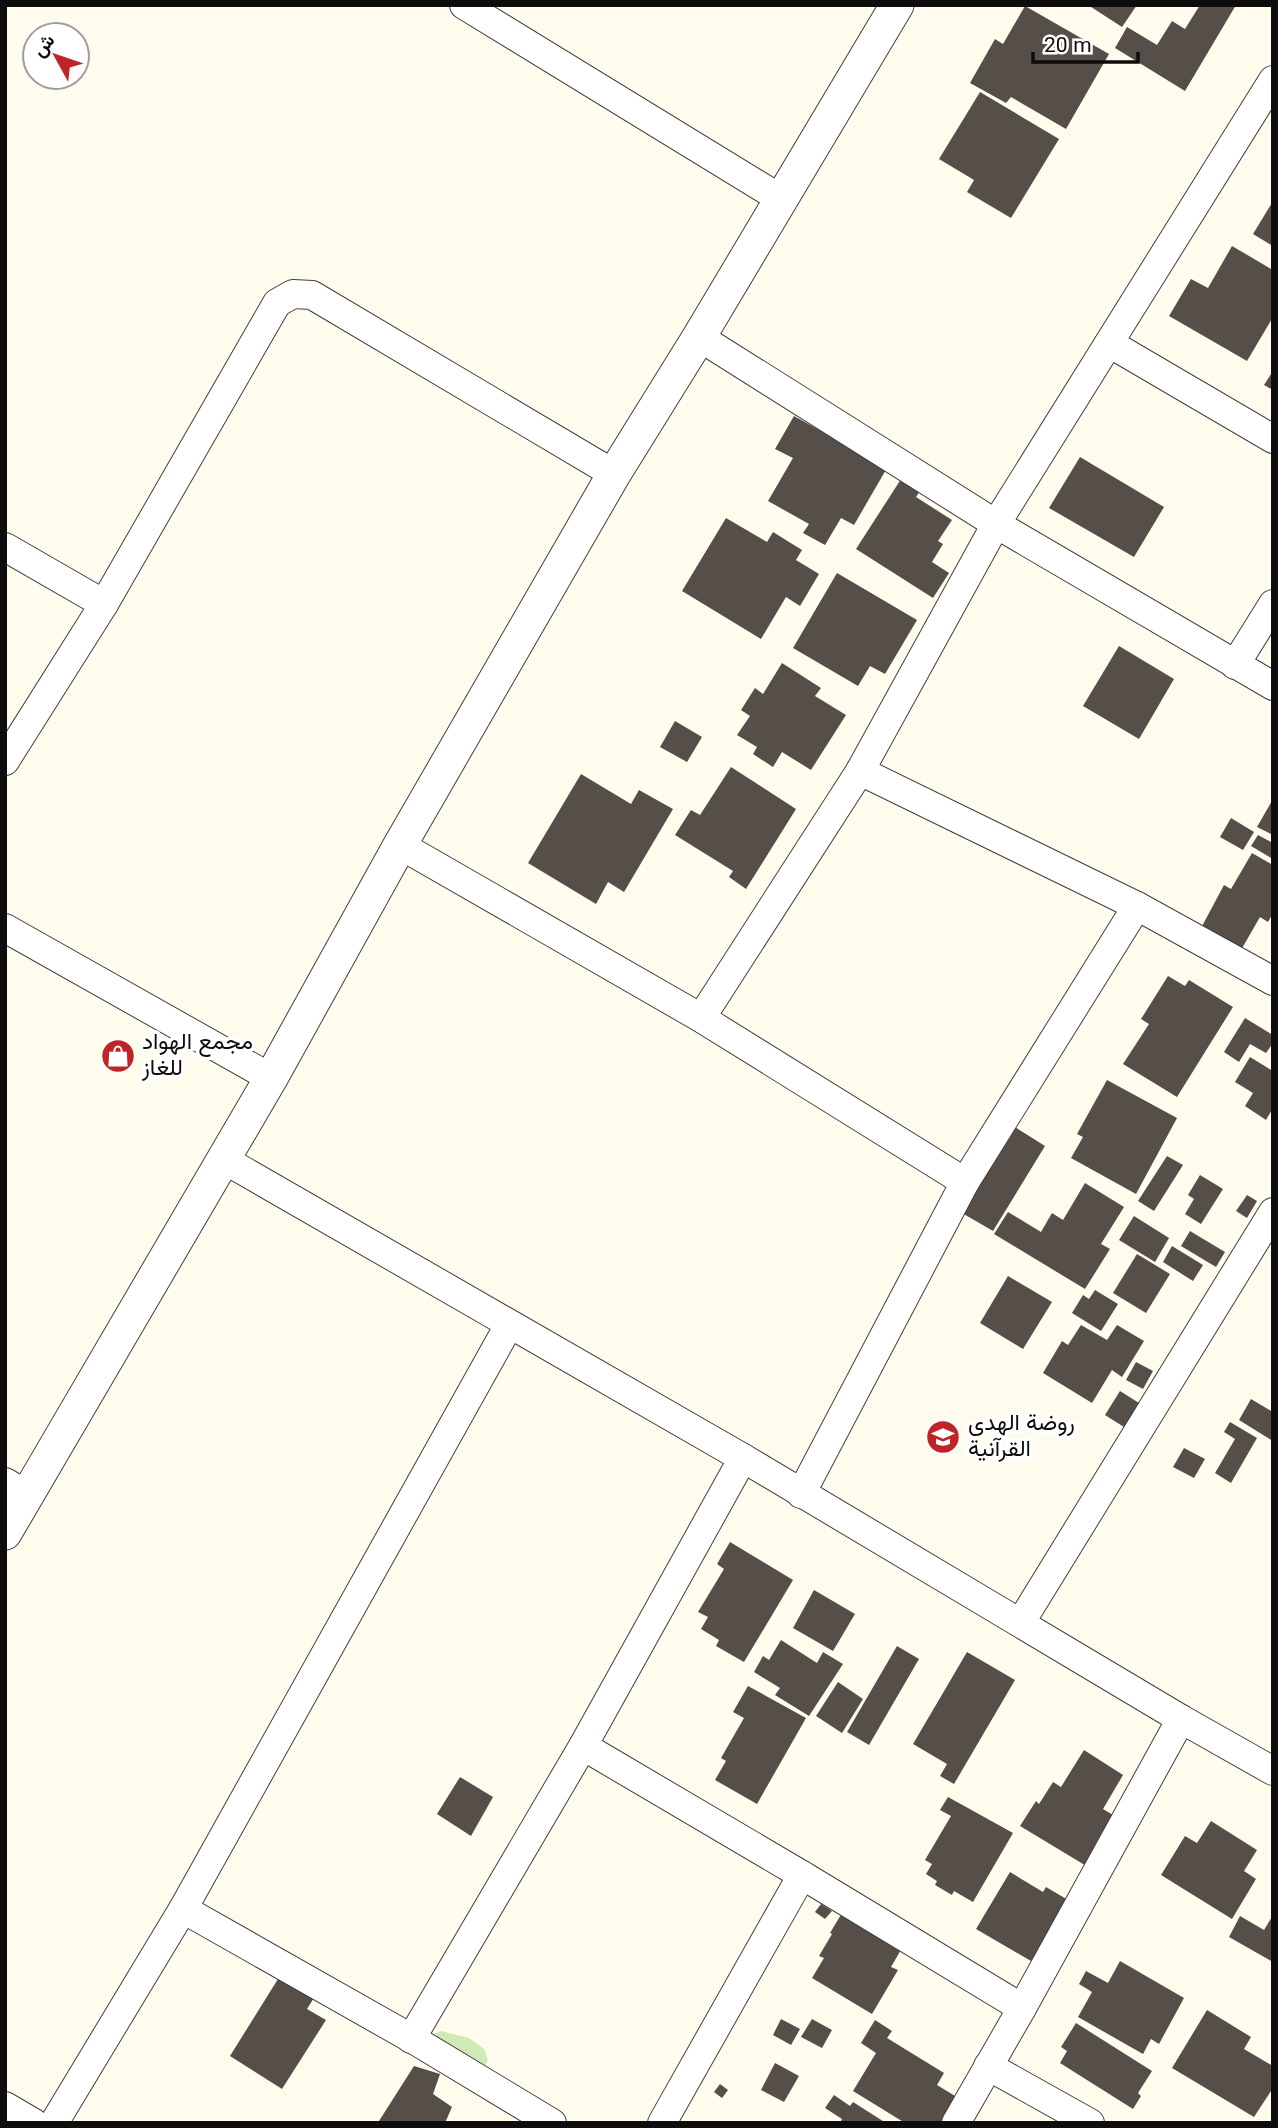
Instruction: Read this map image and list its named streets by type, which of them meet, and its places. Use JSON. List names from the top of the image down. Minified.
{"places":{"shop":["مجمع الهواد للغاز"],"school or university":["روضة الهدى القرآنية"]},"scale_bar":"20 m","north":"top left"}
